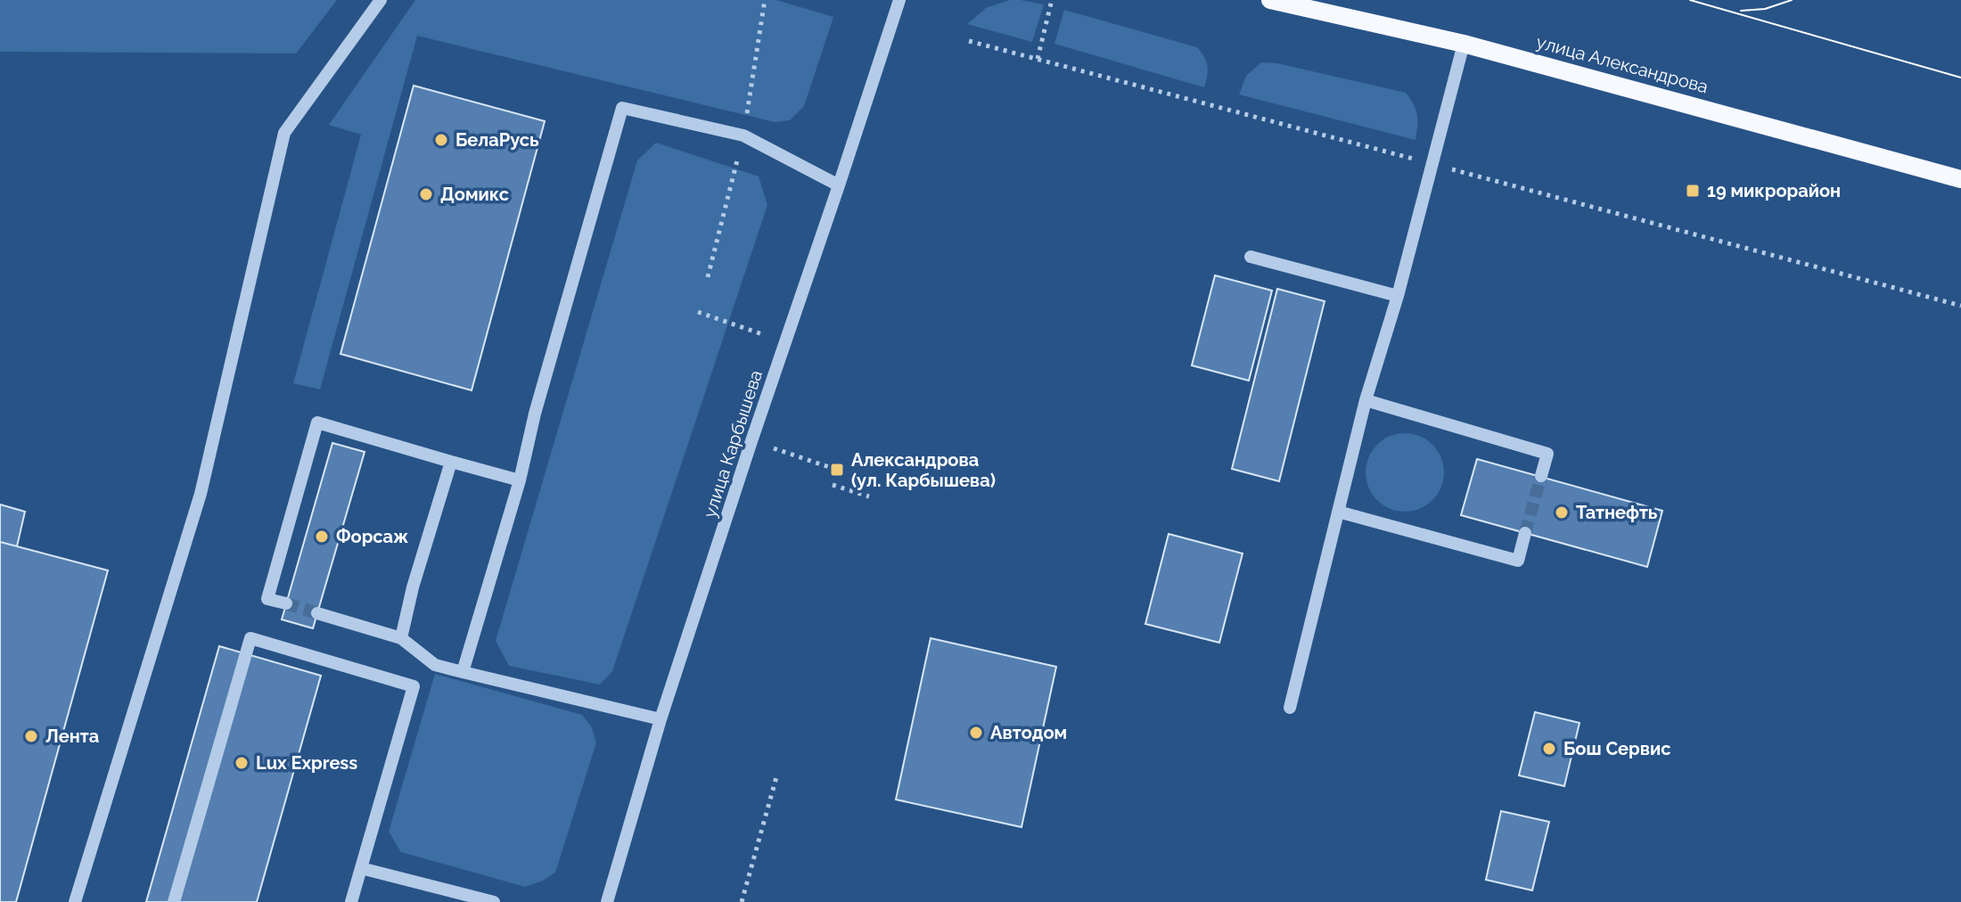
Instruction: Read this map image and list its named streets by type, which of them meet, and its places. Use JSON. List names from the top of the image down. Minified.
{"streets":{"main road":["улица Александрова"],"street":["улица Карбышева"]},"places":{"other":["БелаРусь","Домикс","Татнефть","Форсаж","Автодом","Лента","Бош Сервис","Lux Express"],"transit":["19 микрорайон","Александрова (ул. Карбышева)"]}}
